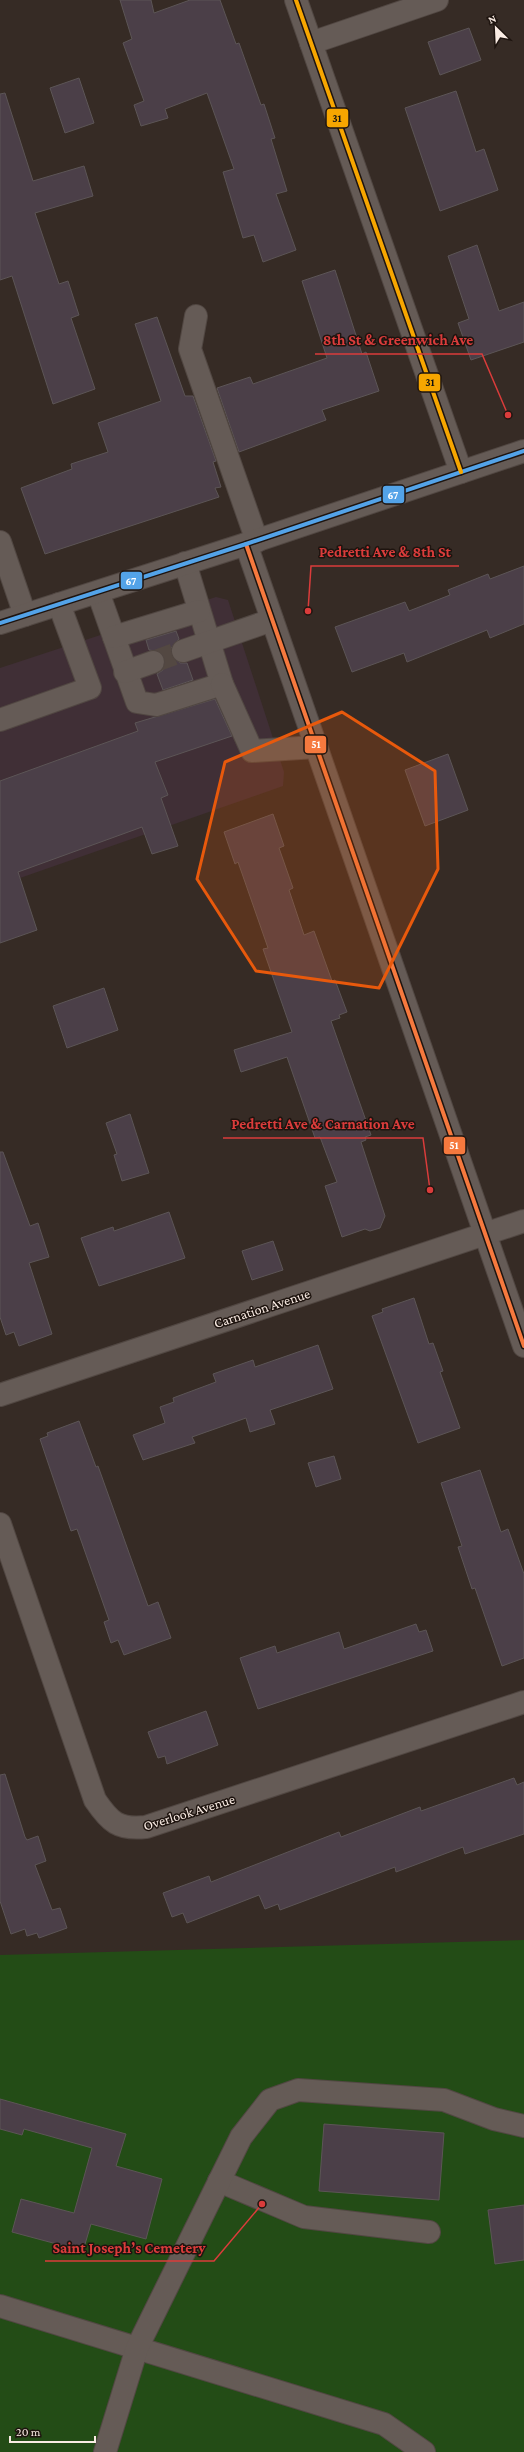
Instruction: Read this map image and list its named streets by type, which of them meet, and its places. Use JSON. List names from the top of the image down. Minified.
{"streets":{"street":["Carnation Avenue","Overlook Avenue"]},"places":["8th St & Greenwich Ave","Pedretti Ave & 8th St","Pedretti Ave & Carnation Ave","Saint Joseph’s Cemetery"],"lines":["transit line 31","transit line 67","transit line 51"],"scale_bar":"20 m","north":"top left"}
